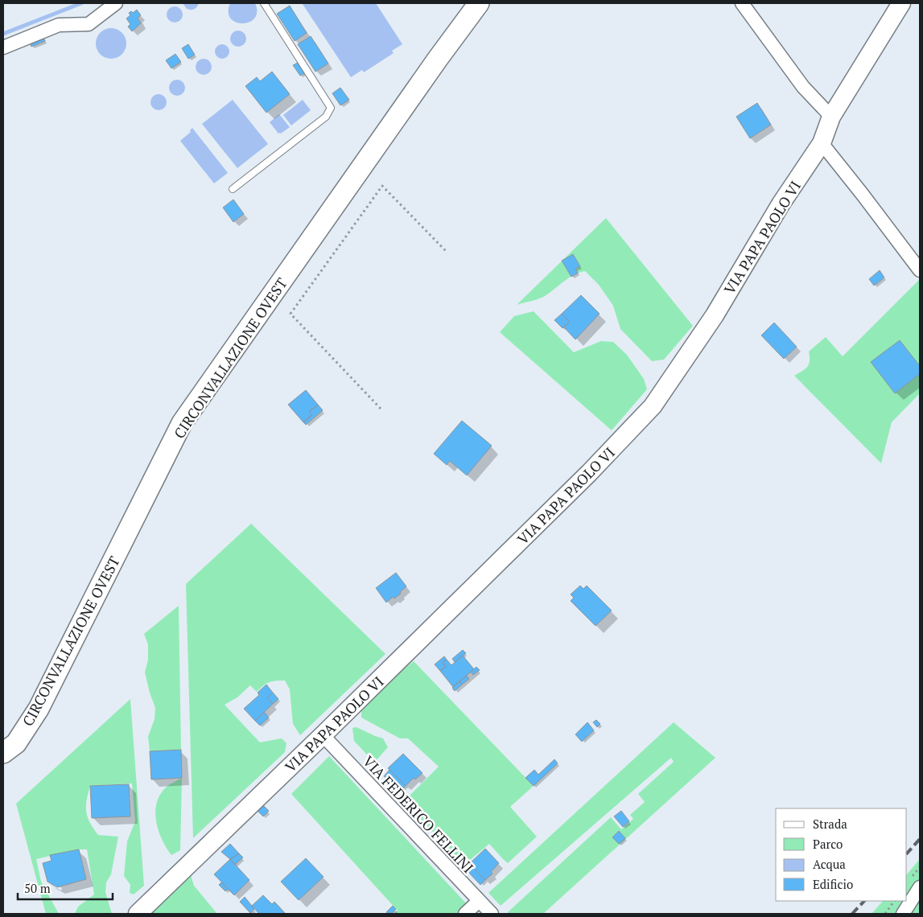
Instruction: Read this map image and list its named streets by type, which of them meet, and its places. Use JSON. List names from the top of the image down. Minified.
{"streets":{"main road":["CIRCONVALLAZIONE OVEST"],"street":["VIA PAPA PAOLO VI","VIA FEDERICO FELLINI"]},"crossings":[["VIA PAPA PAOLO VI","VIA FEDERICO FELLINI"]],"legend":["Strada","Parco","Acqua","Edificio"],"scale_bar":"50 m"}
